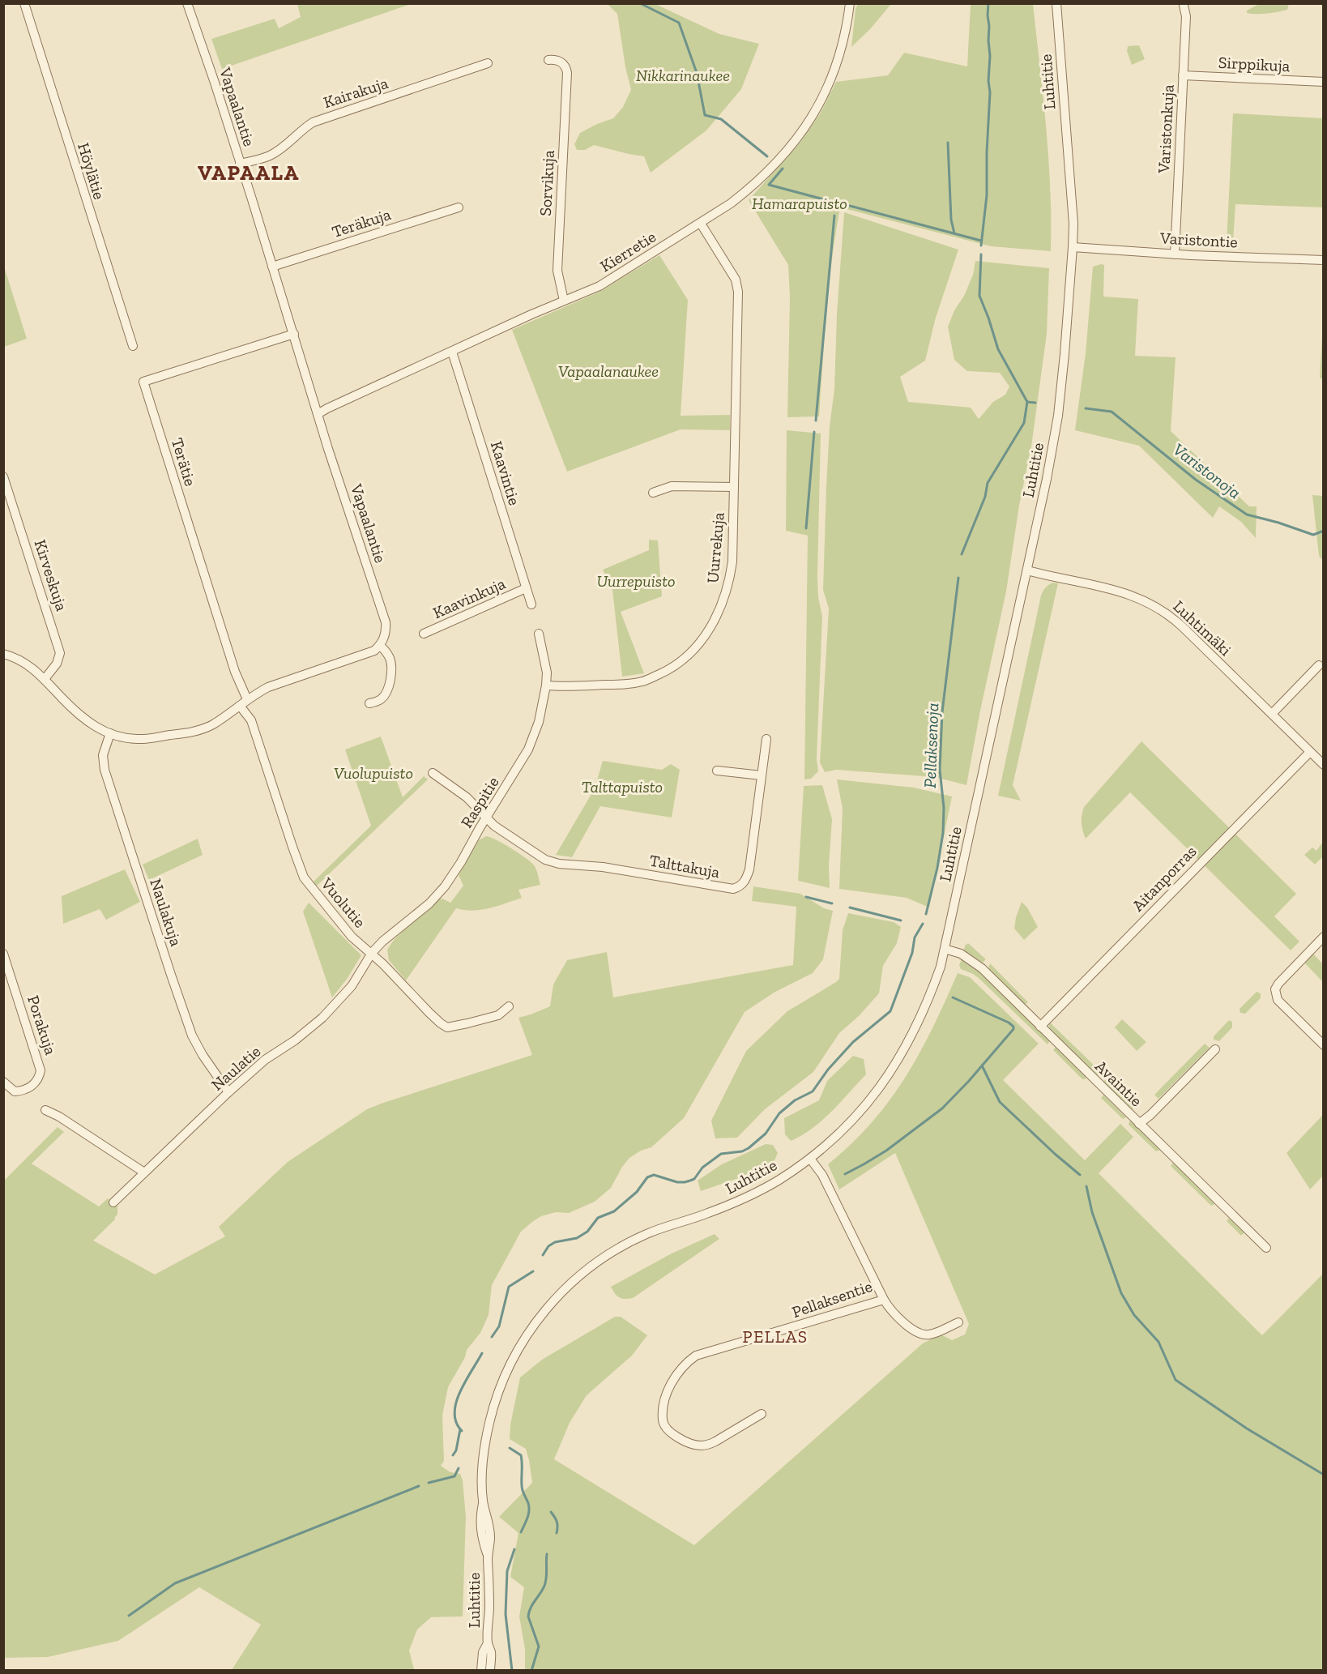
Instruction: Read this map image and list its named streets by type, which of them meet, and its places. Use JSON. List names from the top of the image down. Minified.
{"streets":{"street":["Sirppikuja","Luhtitie","Kairakuja","Vapaalantie","Varistonkuja","Höylätie","Sorvikuja","Teräkuja","Varistontie","Kierretie","Terätie","Kaavintie","Uurrekuja","Kirveskuja","Kaavinkuja","Luhtimäki","Raspitie","Talttakuja","Aitanporras","Vuolutie","Naulakuja","Porakuja","Naulatie","Avaintie","Pellaksentie"]},"crossings":[["Sirppikuja","Varistonkuja"],["Luhtitie","Varistontie"],["Luhtitie","Luhtimäki"],["Luhtitie","Avaintie"],["Luhtitie","Pellaksentie"],["Kairakuja","Vapaalantie"],["Vapaalantie","Teräkuja"],["Vapaalantie","Kierretie"],["Vapaalantie","Terätie"],["Varistonkuja","Varistontie"],["Sorvikuja","Kierretie"],["Kierretie","Kaavintie"],["Kierretie","Uurrekuja"],["Terätie","Vuolutie"],["Kaavintie","Kaavinkuja"],["Uurrekuja","Raspitie"],["Luhtimäki","Aitanporras"],["Raspitie","Talttakuja"],["Raspitie","Vuolutie"],["Raspitie","Naulatie"],["Aitanporras","Avaintie"],["Vuolutie","Naulatie"],["Naulakuja","Naulatie"]],"districts":["VAPAALA","PELLAS"],"water":["Varistonoja","Pellaksenoja"],"parks":["Nikkarinaukee","Hamarapuisto","Vapaalanaukee","Uurrepuisto","Vuolupuisto","Talttapuisto"]}
